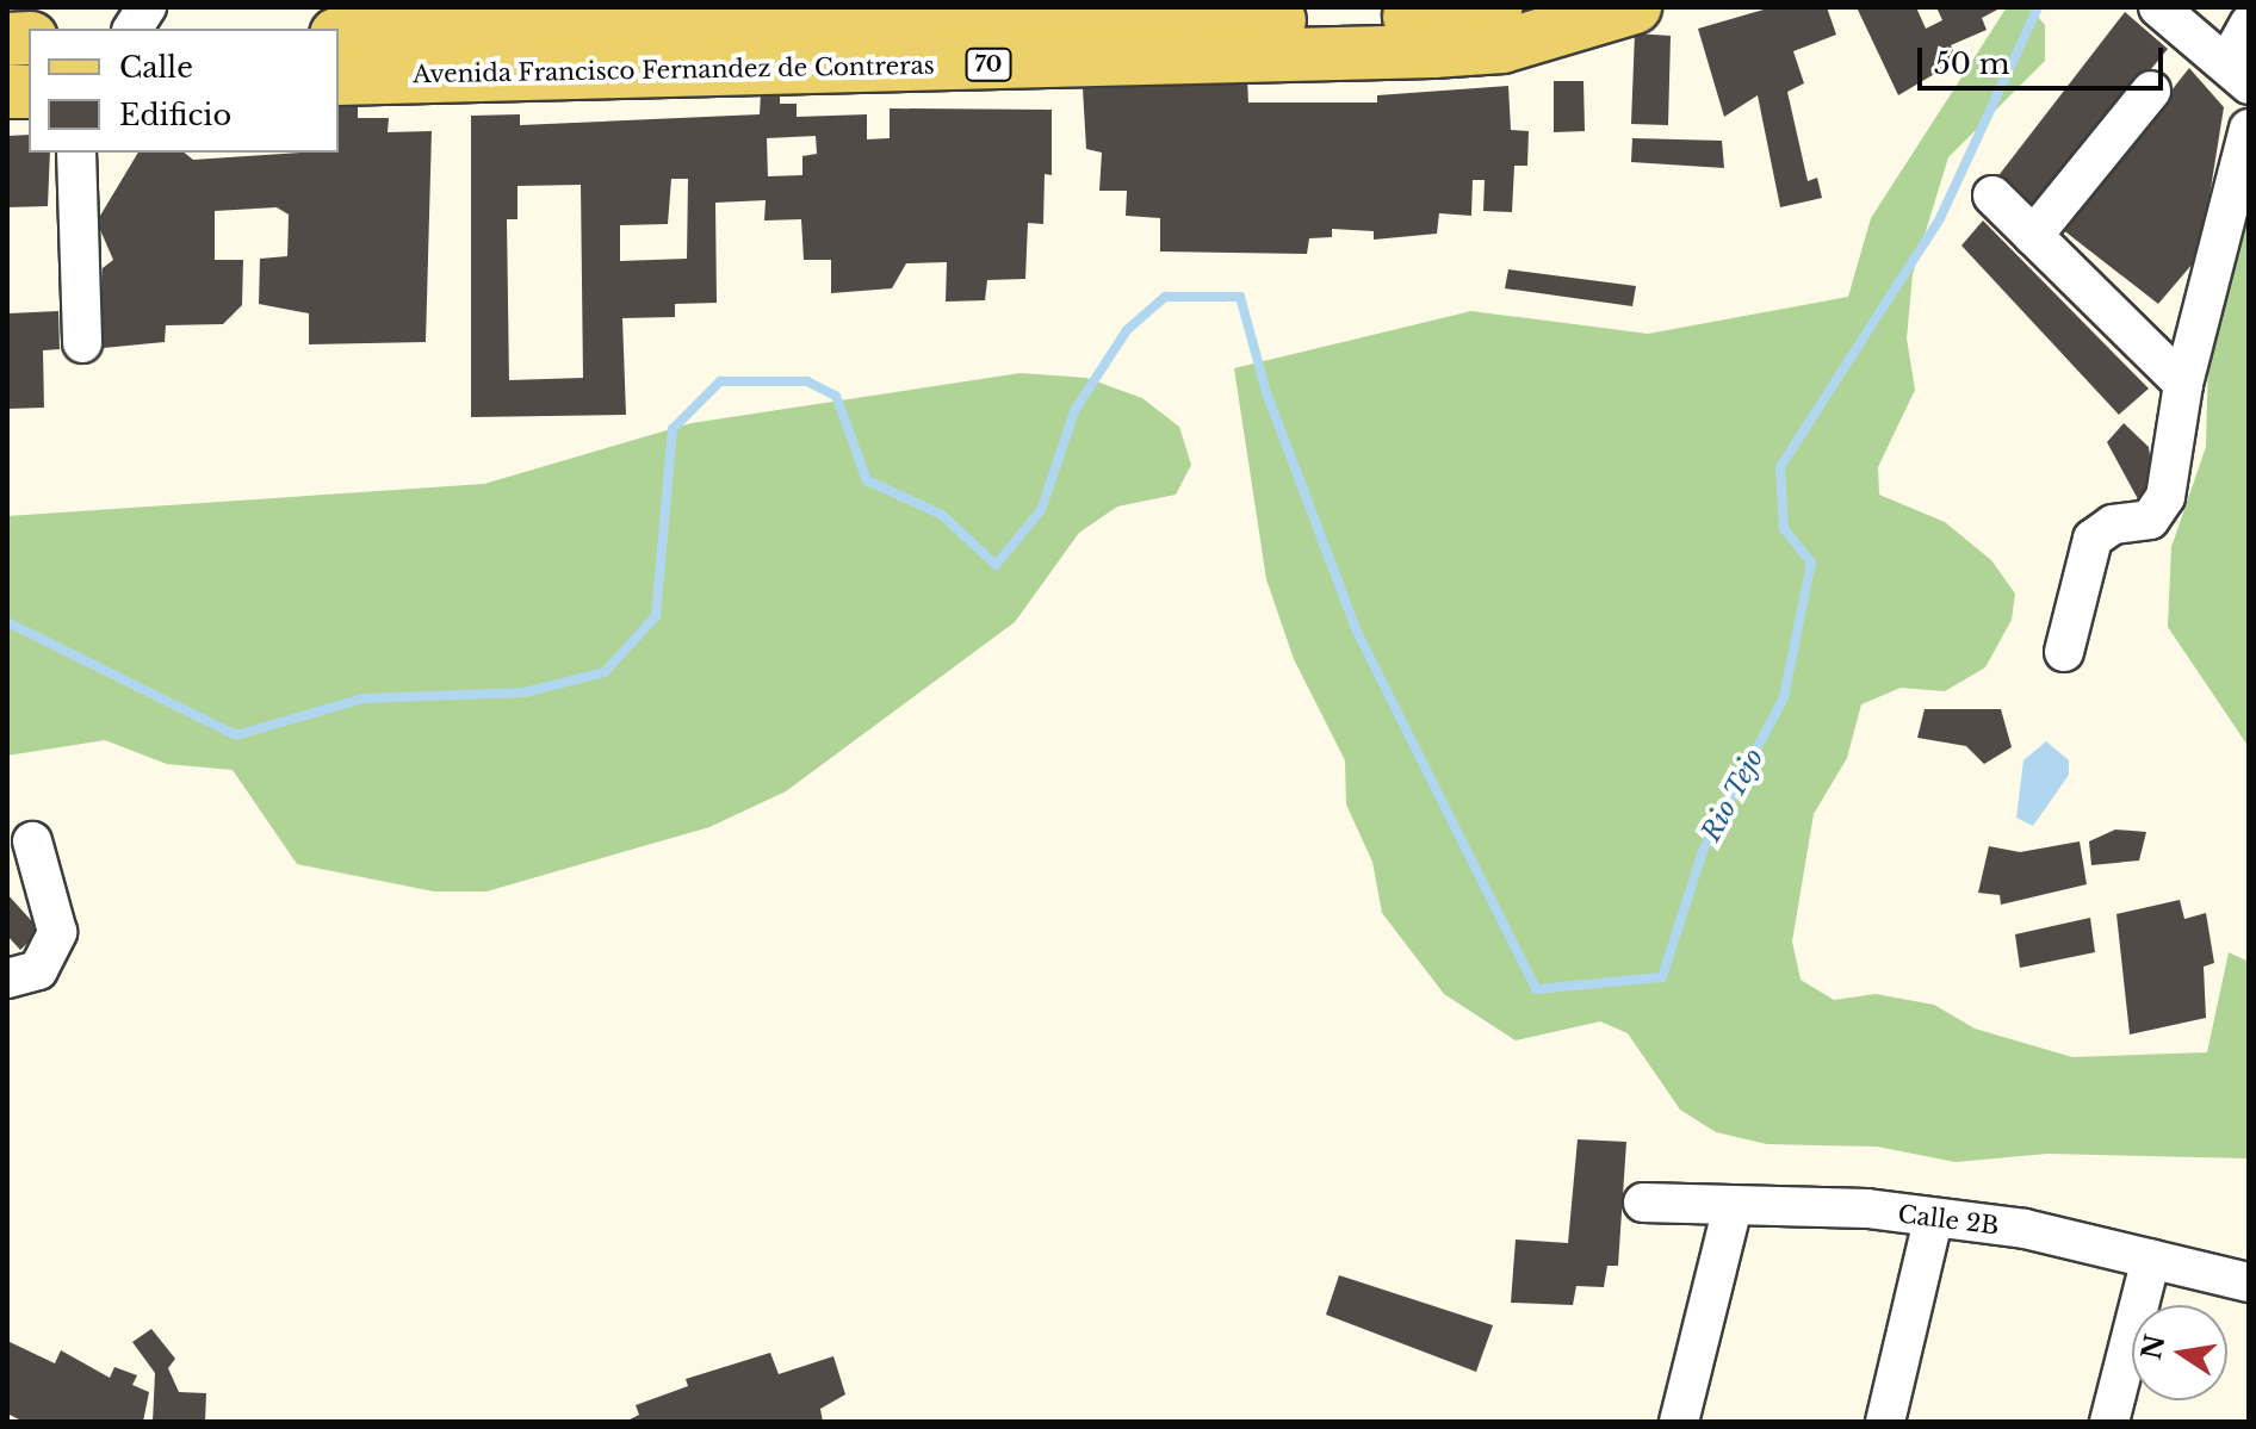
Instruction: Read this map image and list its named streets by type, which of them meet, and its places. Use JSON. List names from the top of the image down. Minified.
{"streets":{"main road":["70","Avenida Francisco Fernandez de Contreras"],"street":["Calle 2B"]},"water":["Rio Tejo"],"legend":["Calle","Edificio"],"scale_bar":"50 m","north":"left"}
